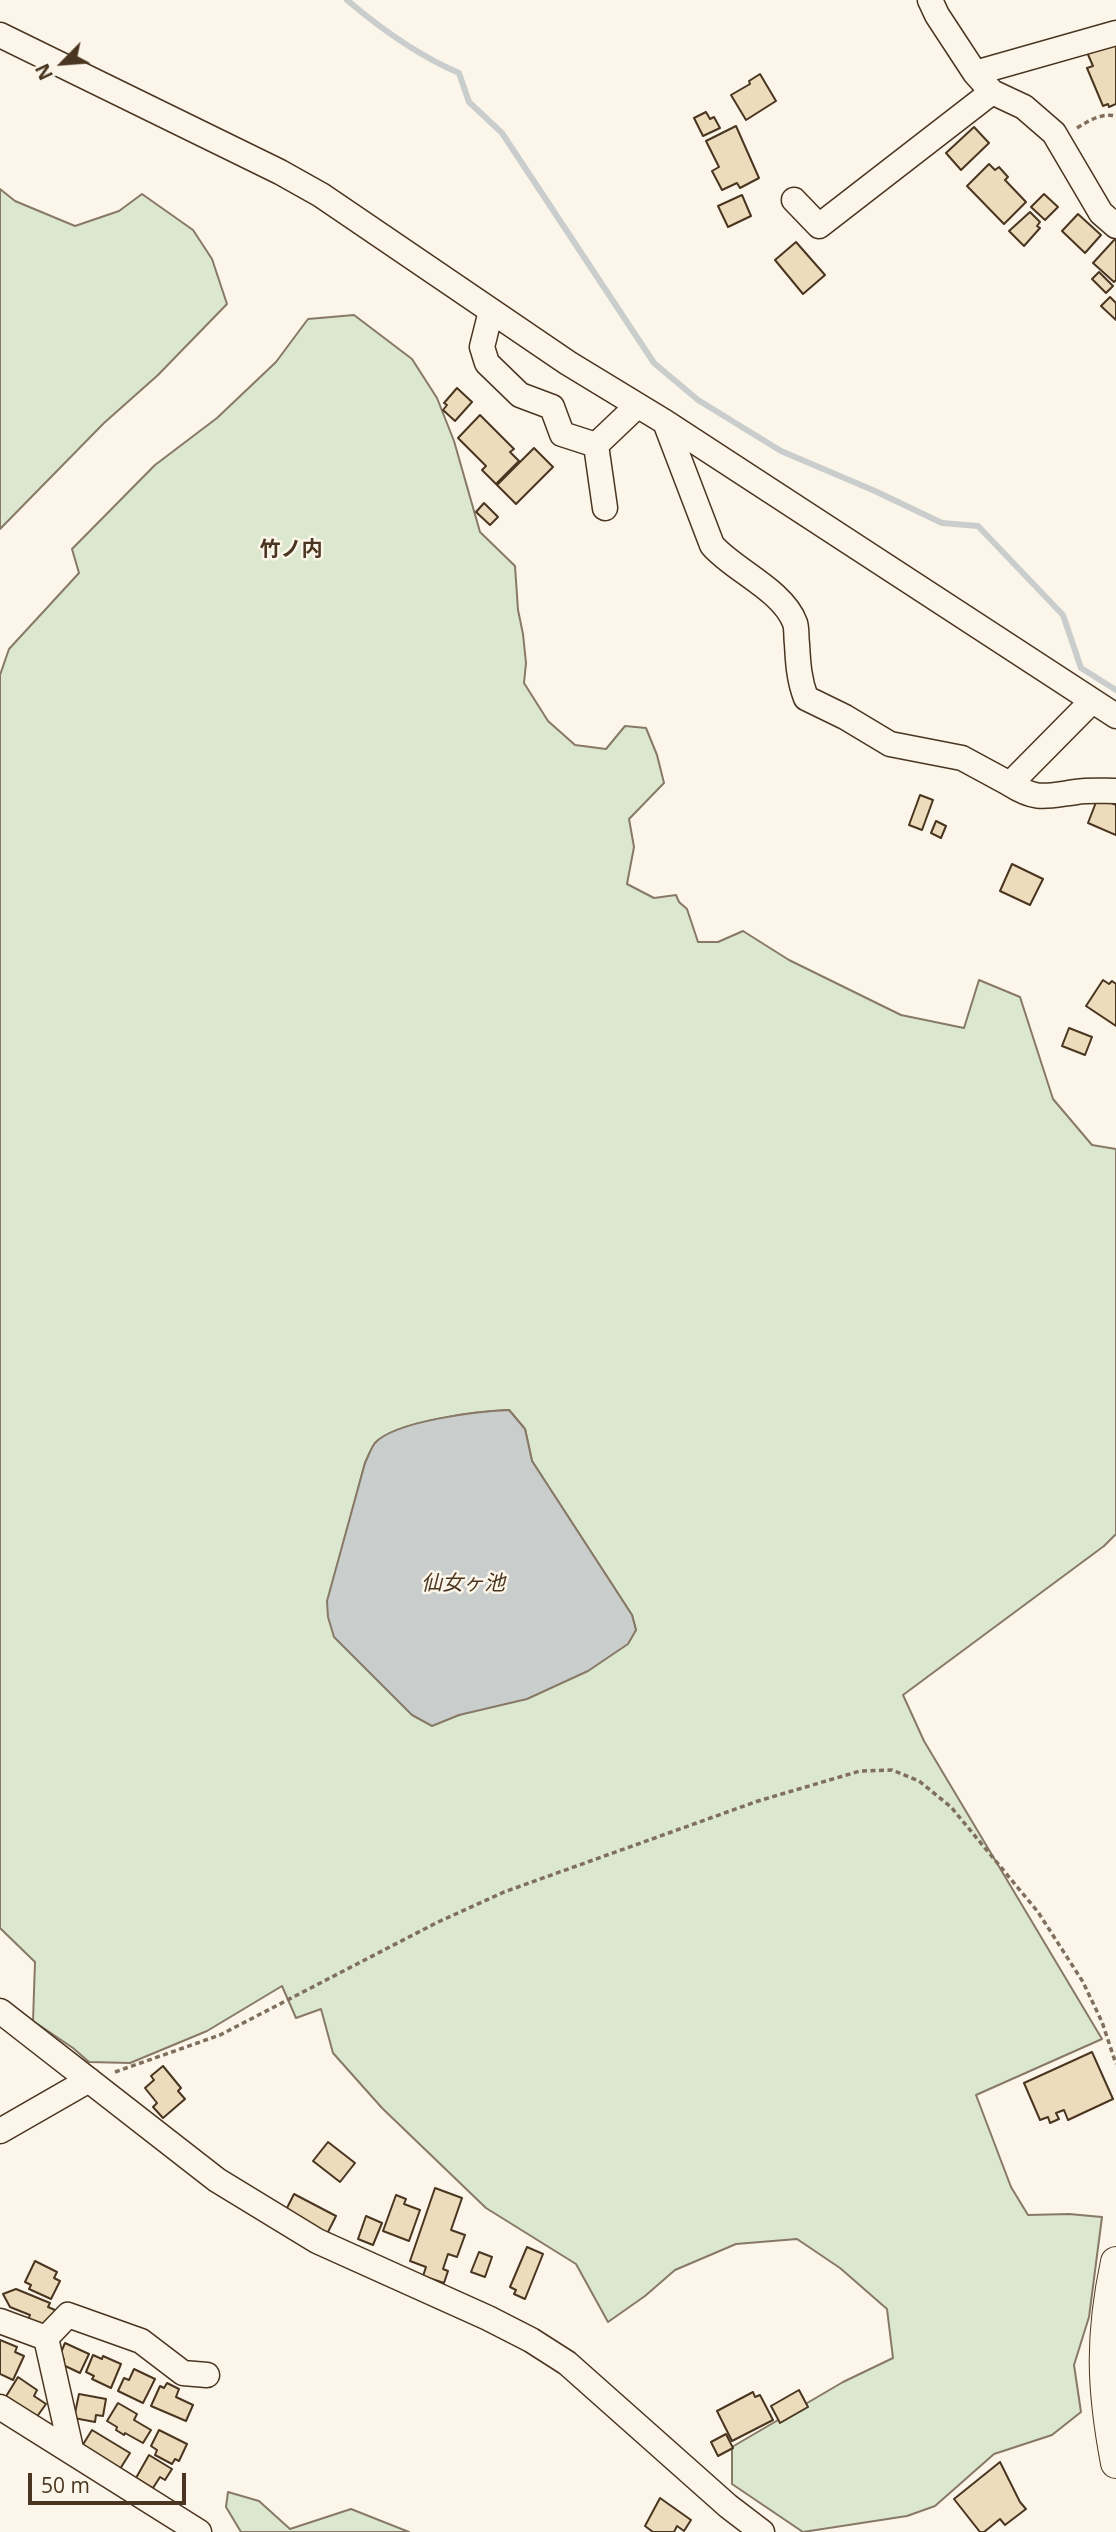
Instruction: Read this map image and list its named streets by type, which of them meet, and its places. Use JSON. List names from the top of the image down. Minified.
{"districts":["竹ノ内"],"water":["仙女ヶ池"],"scale_bar":"50 m","north":"bottom left"}
